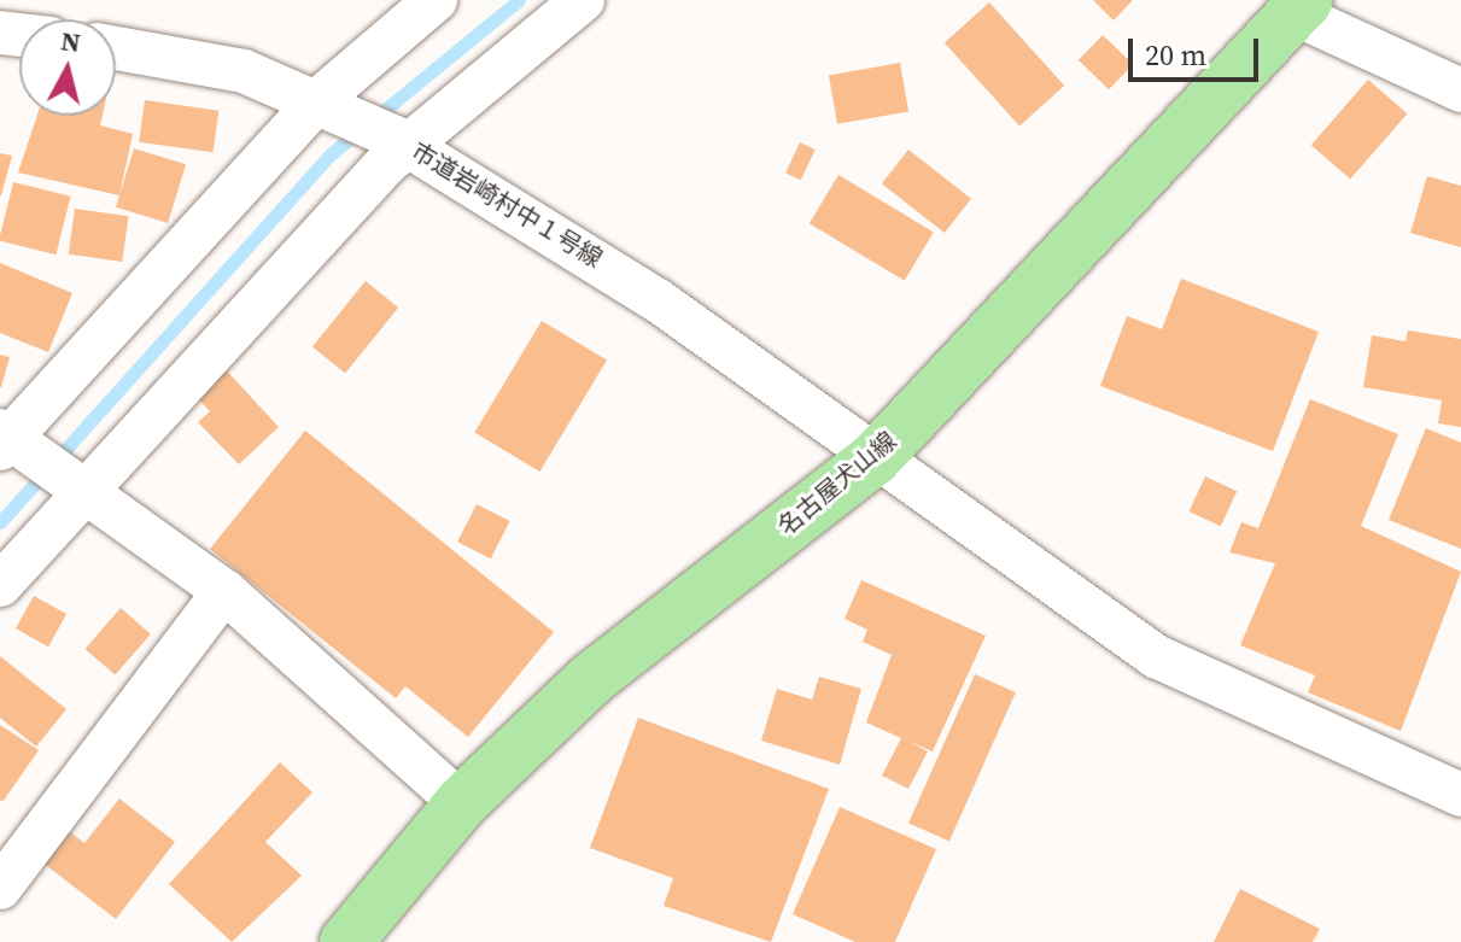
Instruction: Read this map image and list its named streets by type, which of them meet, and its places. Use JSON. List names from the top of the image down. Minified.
{"streets":{"main road":["名古屋犬山線"],"street":["市道岩崎村中１号線"]},"crossings":[["市道岩崎村中１号線","名古屋犬山線"]],"scale_bar":"20 m","north":"top"}
